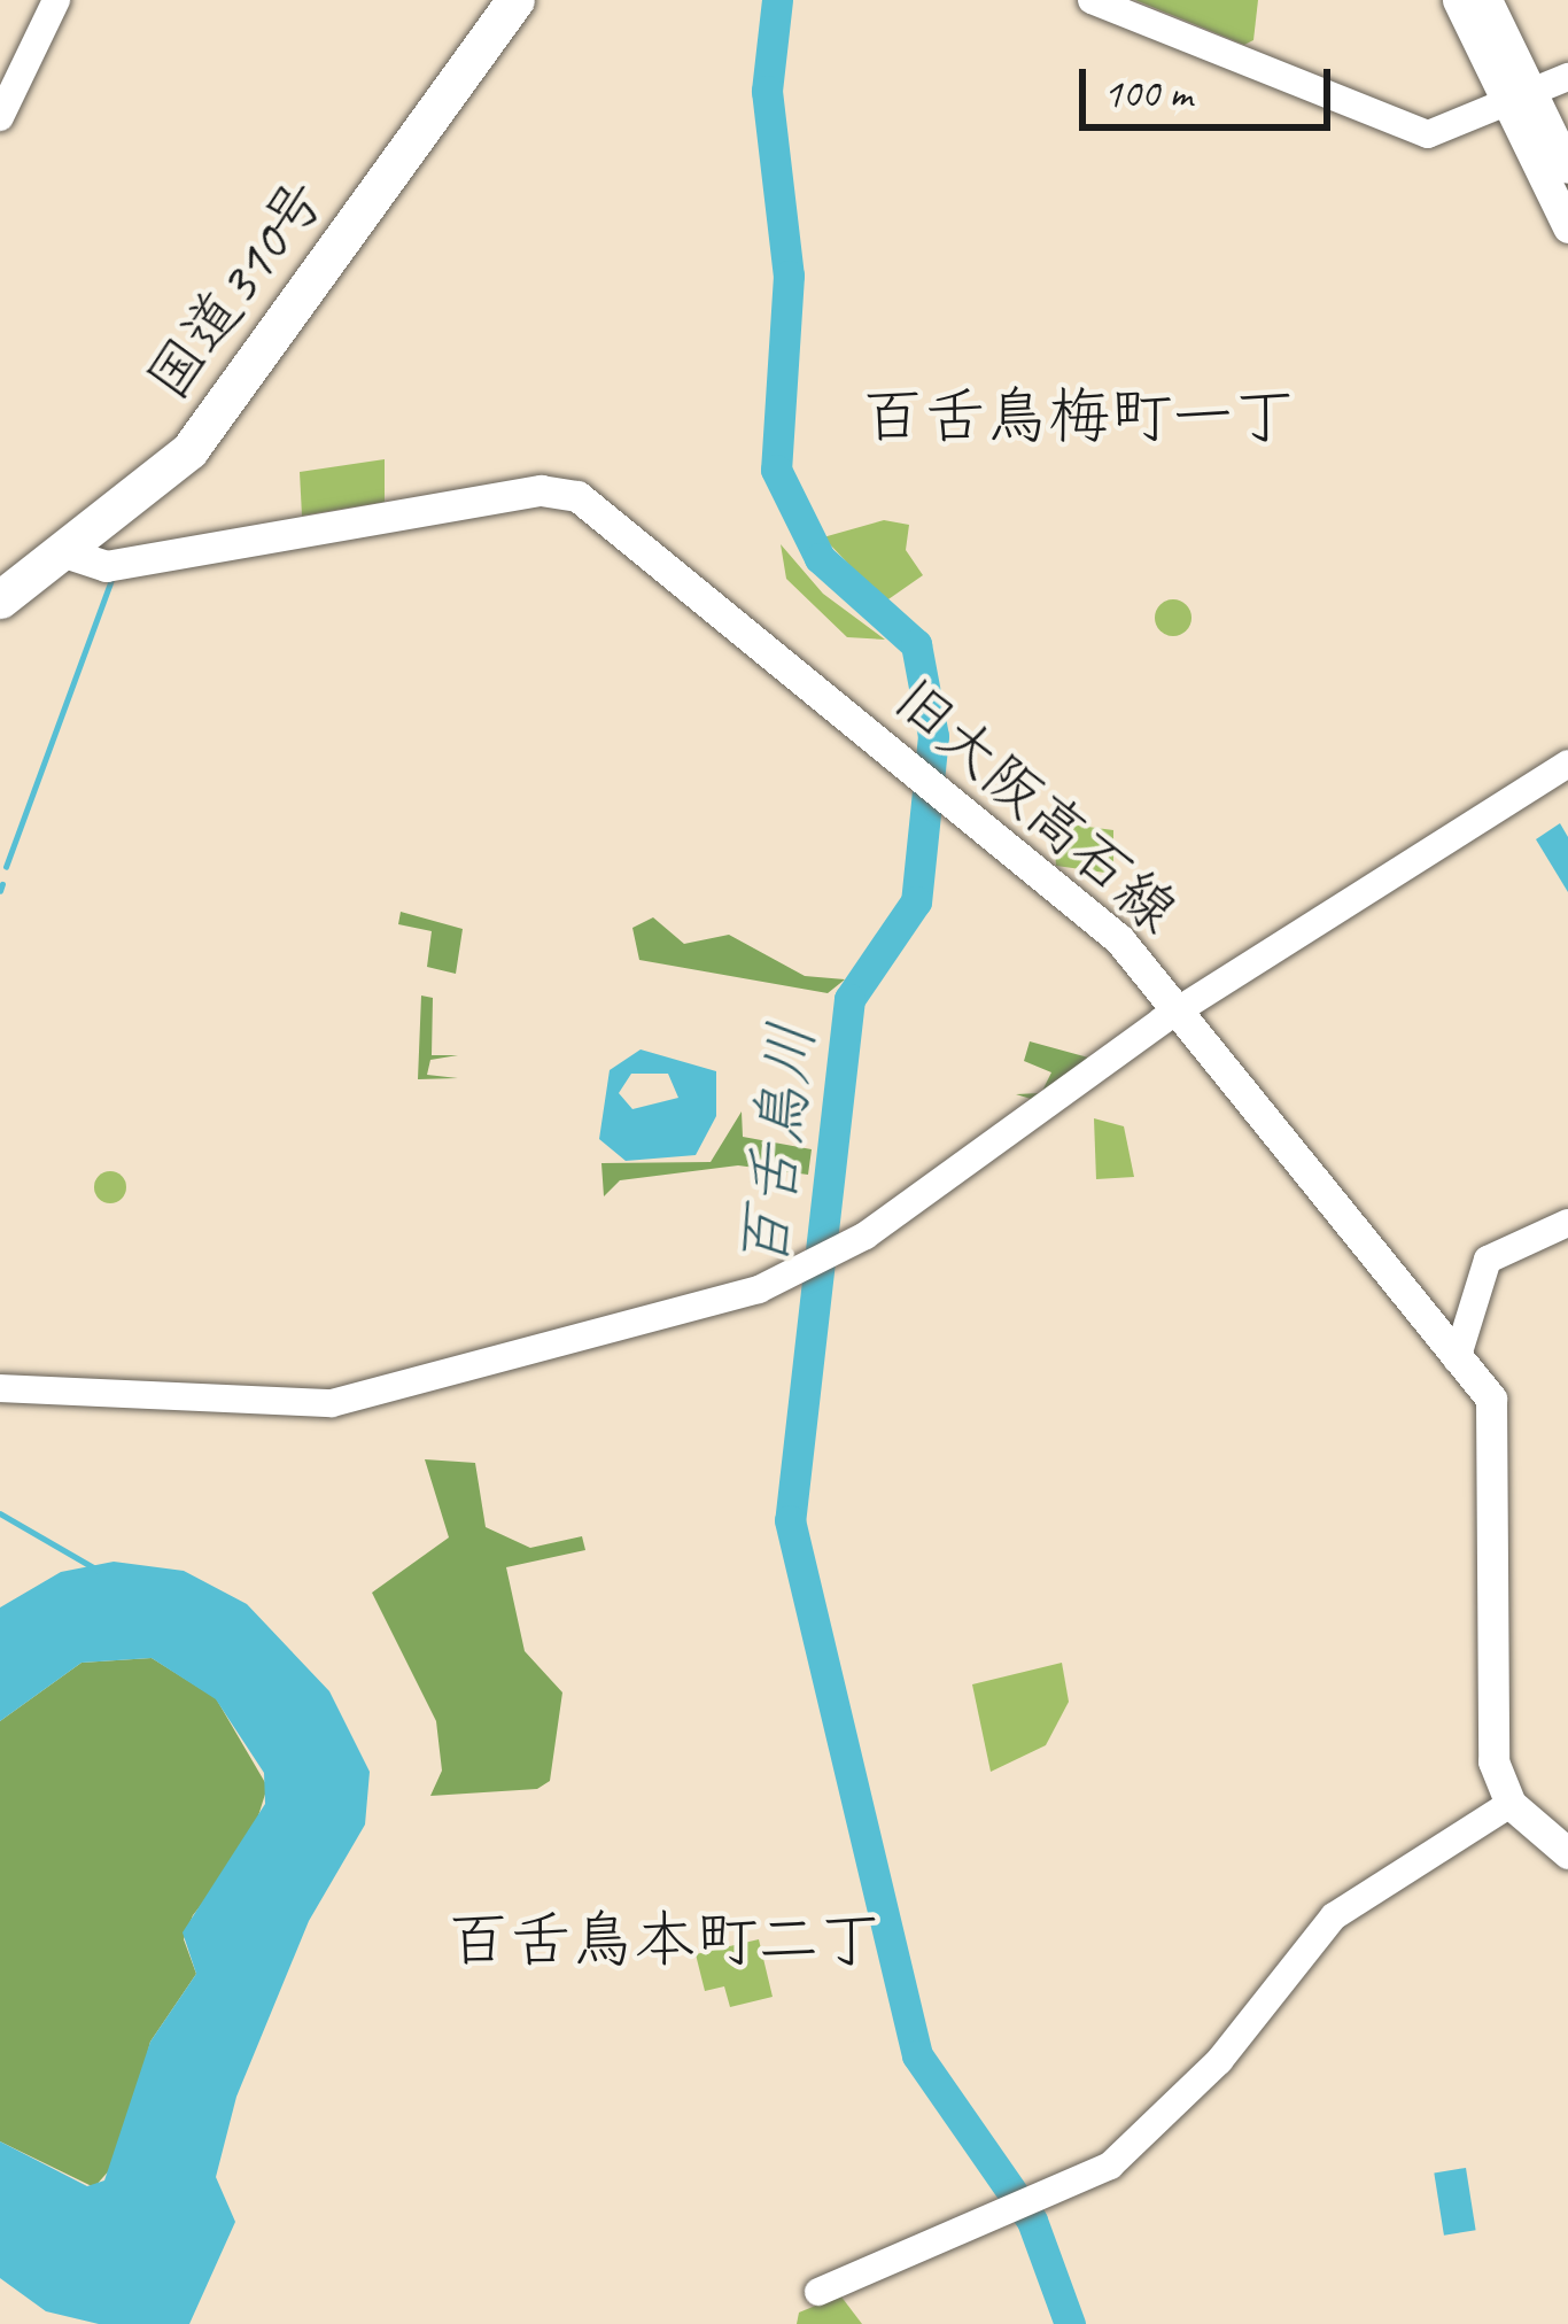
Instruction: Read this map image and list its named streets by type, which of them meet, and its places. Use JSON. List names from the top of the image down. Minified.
{"streets":{"highway":["国道310号"],"main road":["旧大阪高石線"]},"crossings":[["国道310号","旧大阪高石線"]],"districts":["百舌鳥梅町一丁","百舌鳥本町二丁"],"water":["百舌鳥川"],"scale_bar":"100 m"}
